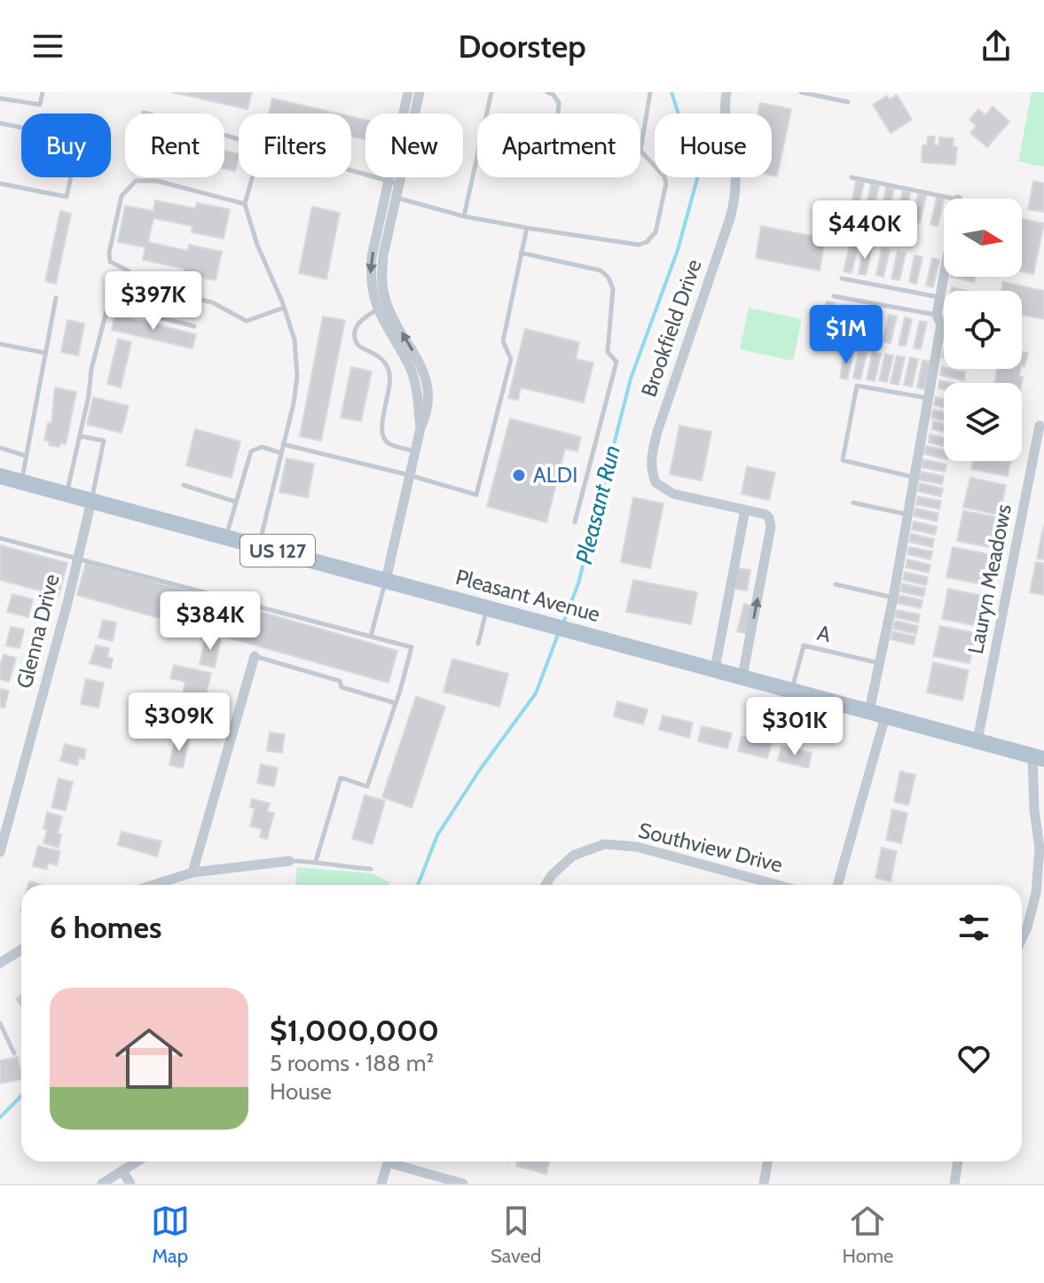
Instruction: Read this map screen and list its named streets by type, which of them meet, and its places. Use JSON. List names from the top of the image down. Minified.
{"streets":{"main road":["US 127","Pleasant Avenue"],"street":["Brookfield Drive","Lauryn Meadows","Glenna Drive","Southview Drive"],"lane":["A"]},"crossings":[["Brookfield Drive","Pleasant Avenue"],["Lauryn Meadows","Pleasant Avenue"],["Pleasant Avenue","Glenna Drive"],["Pleasant Avenue","A"]],"water":["Pleasant Run"],"places":["ALDI"],"north":"right","page":{"header":"Doorstep","chip":["Buy","Rent","Filters","New","Apartment","House"],"price":["$440K","$397K","$1M","$384K","$309K","$301K"],"heading":"6 homes","list":[{"name":"$1,000,000","note":"5 rooms · 188 m² · House"}],"tabs":["Map","Saved","Home"]}}
